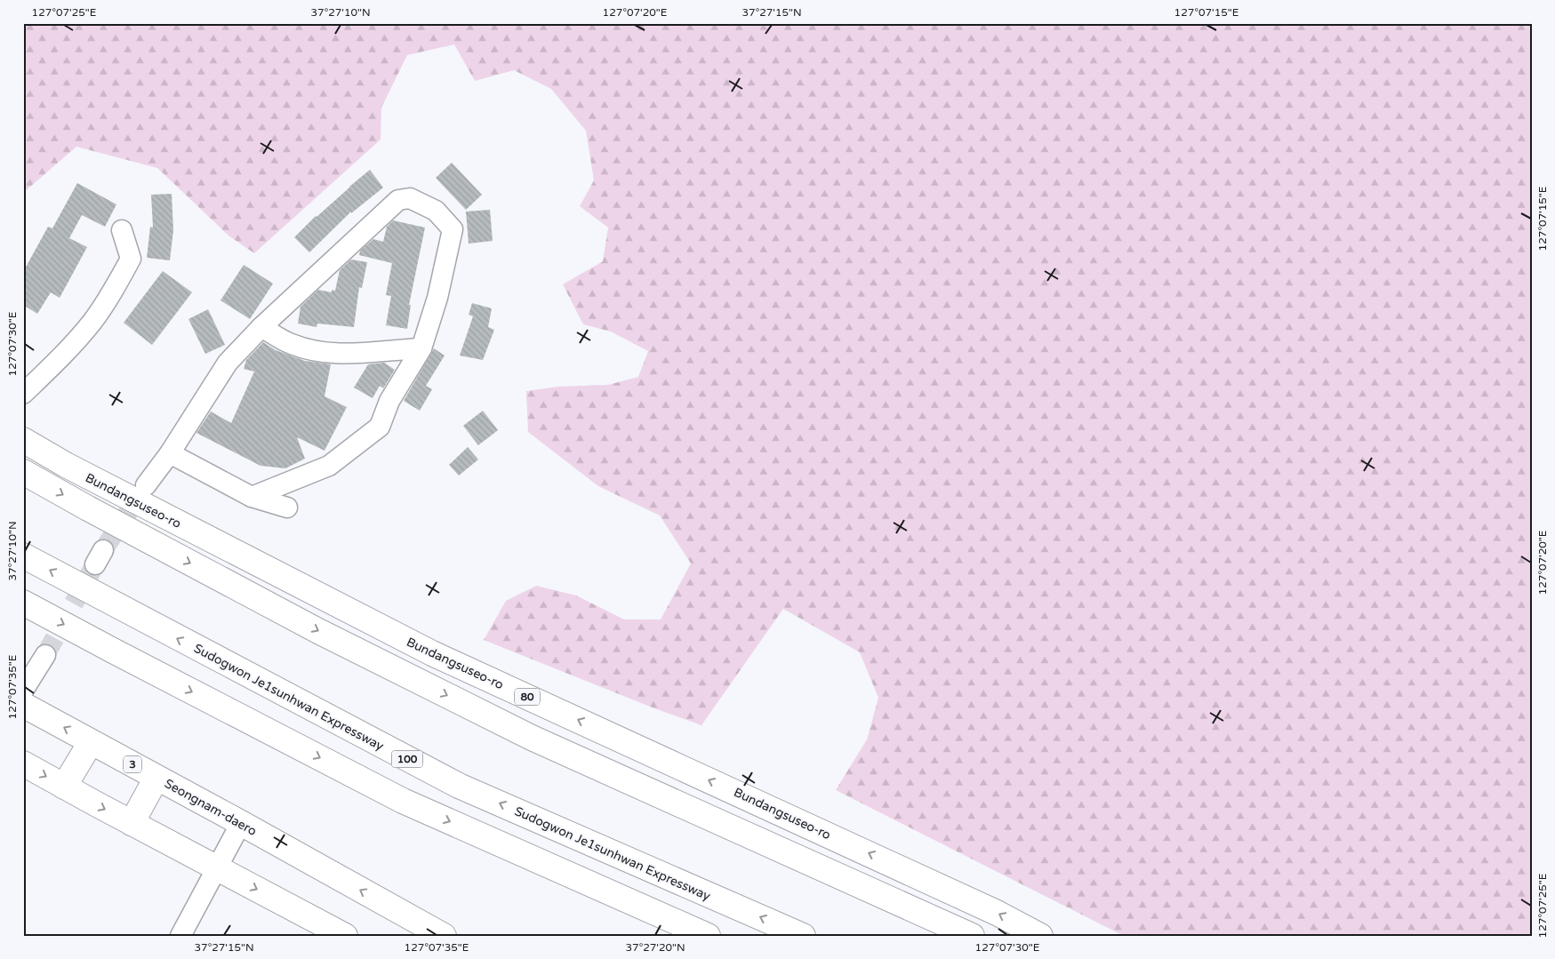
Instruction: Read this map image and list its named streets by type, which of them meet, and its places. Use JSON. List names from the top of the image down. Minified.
{"streets":{"main road":["Bundangsuseo-ro","Sudogwon Je1sunhwan Expressway","80","100","3","Seongnam-daero"]},"coordinates":["127°07'25\"E","37°27'10\"N","127°07'20\"E","37°27'15\"N","127°07'15\"E","127°07'30\"E","127°07'35\"E","37°27'20\"N"]}
